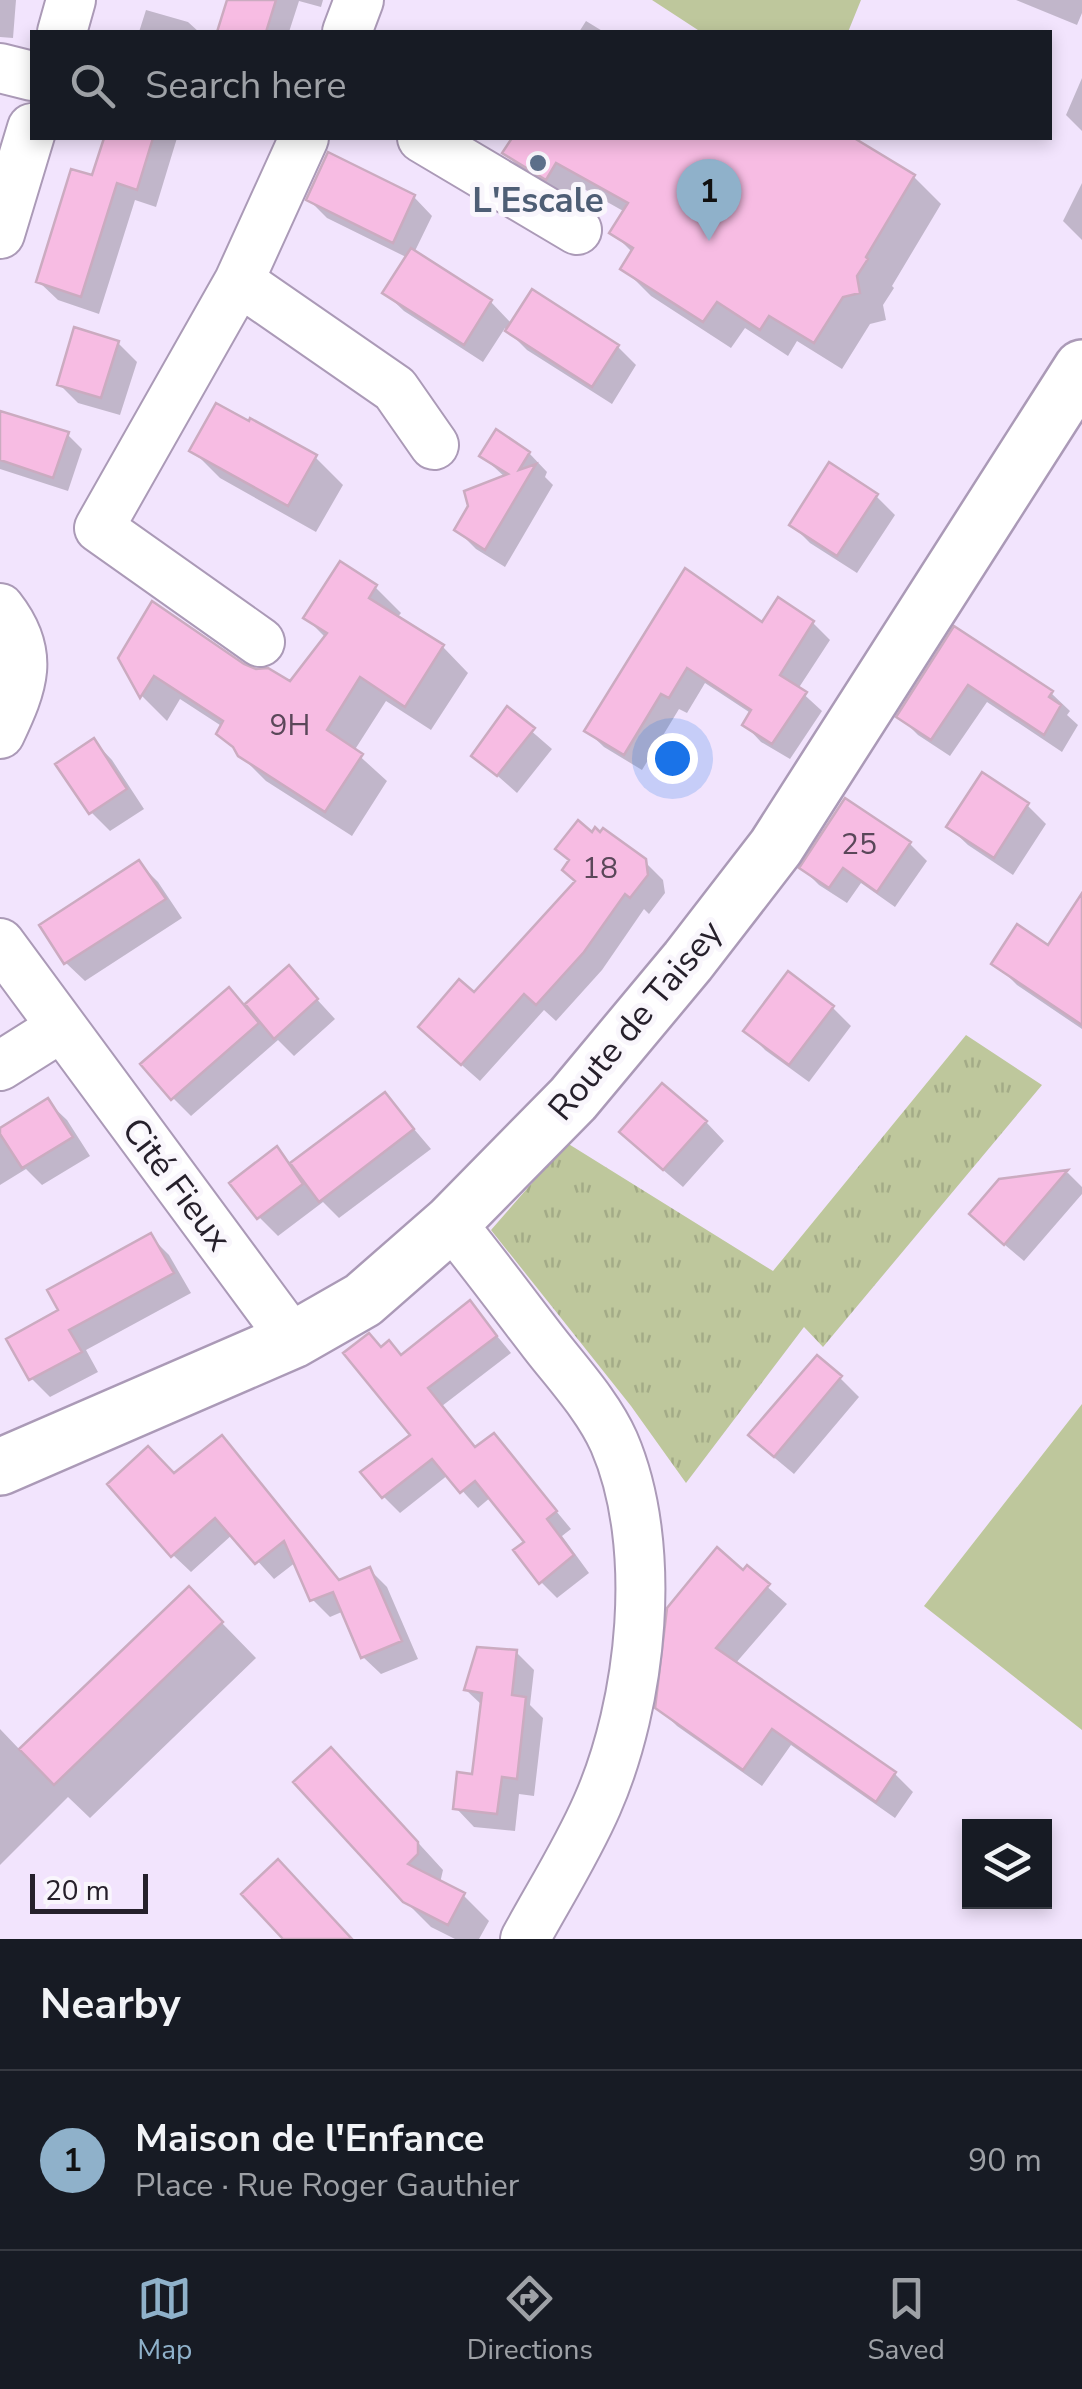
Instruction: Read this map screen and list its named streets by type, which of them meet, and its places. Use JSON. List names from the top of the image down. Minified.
{"streets":{"street":["Route de Taisey","Cité Fieux"]},"crossings":[["Route de Taisey","Cité Fieux"]],"places":["L'Escale"],"house_numbers":["9H","25","18"],"scale_bar":"20 m","page":{"search":"Search here","pins":"1","scale":"20 m","heading":"Nearby","list":[{"mark":"1","name":"Maison de l'Enfance","note":"Place · Rue Roger Gauthier","value":"90 m"}],"nav":["Map","Directions","Saved"]}}
